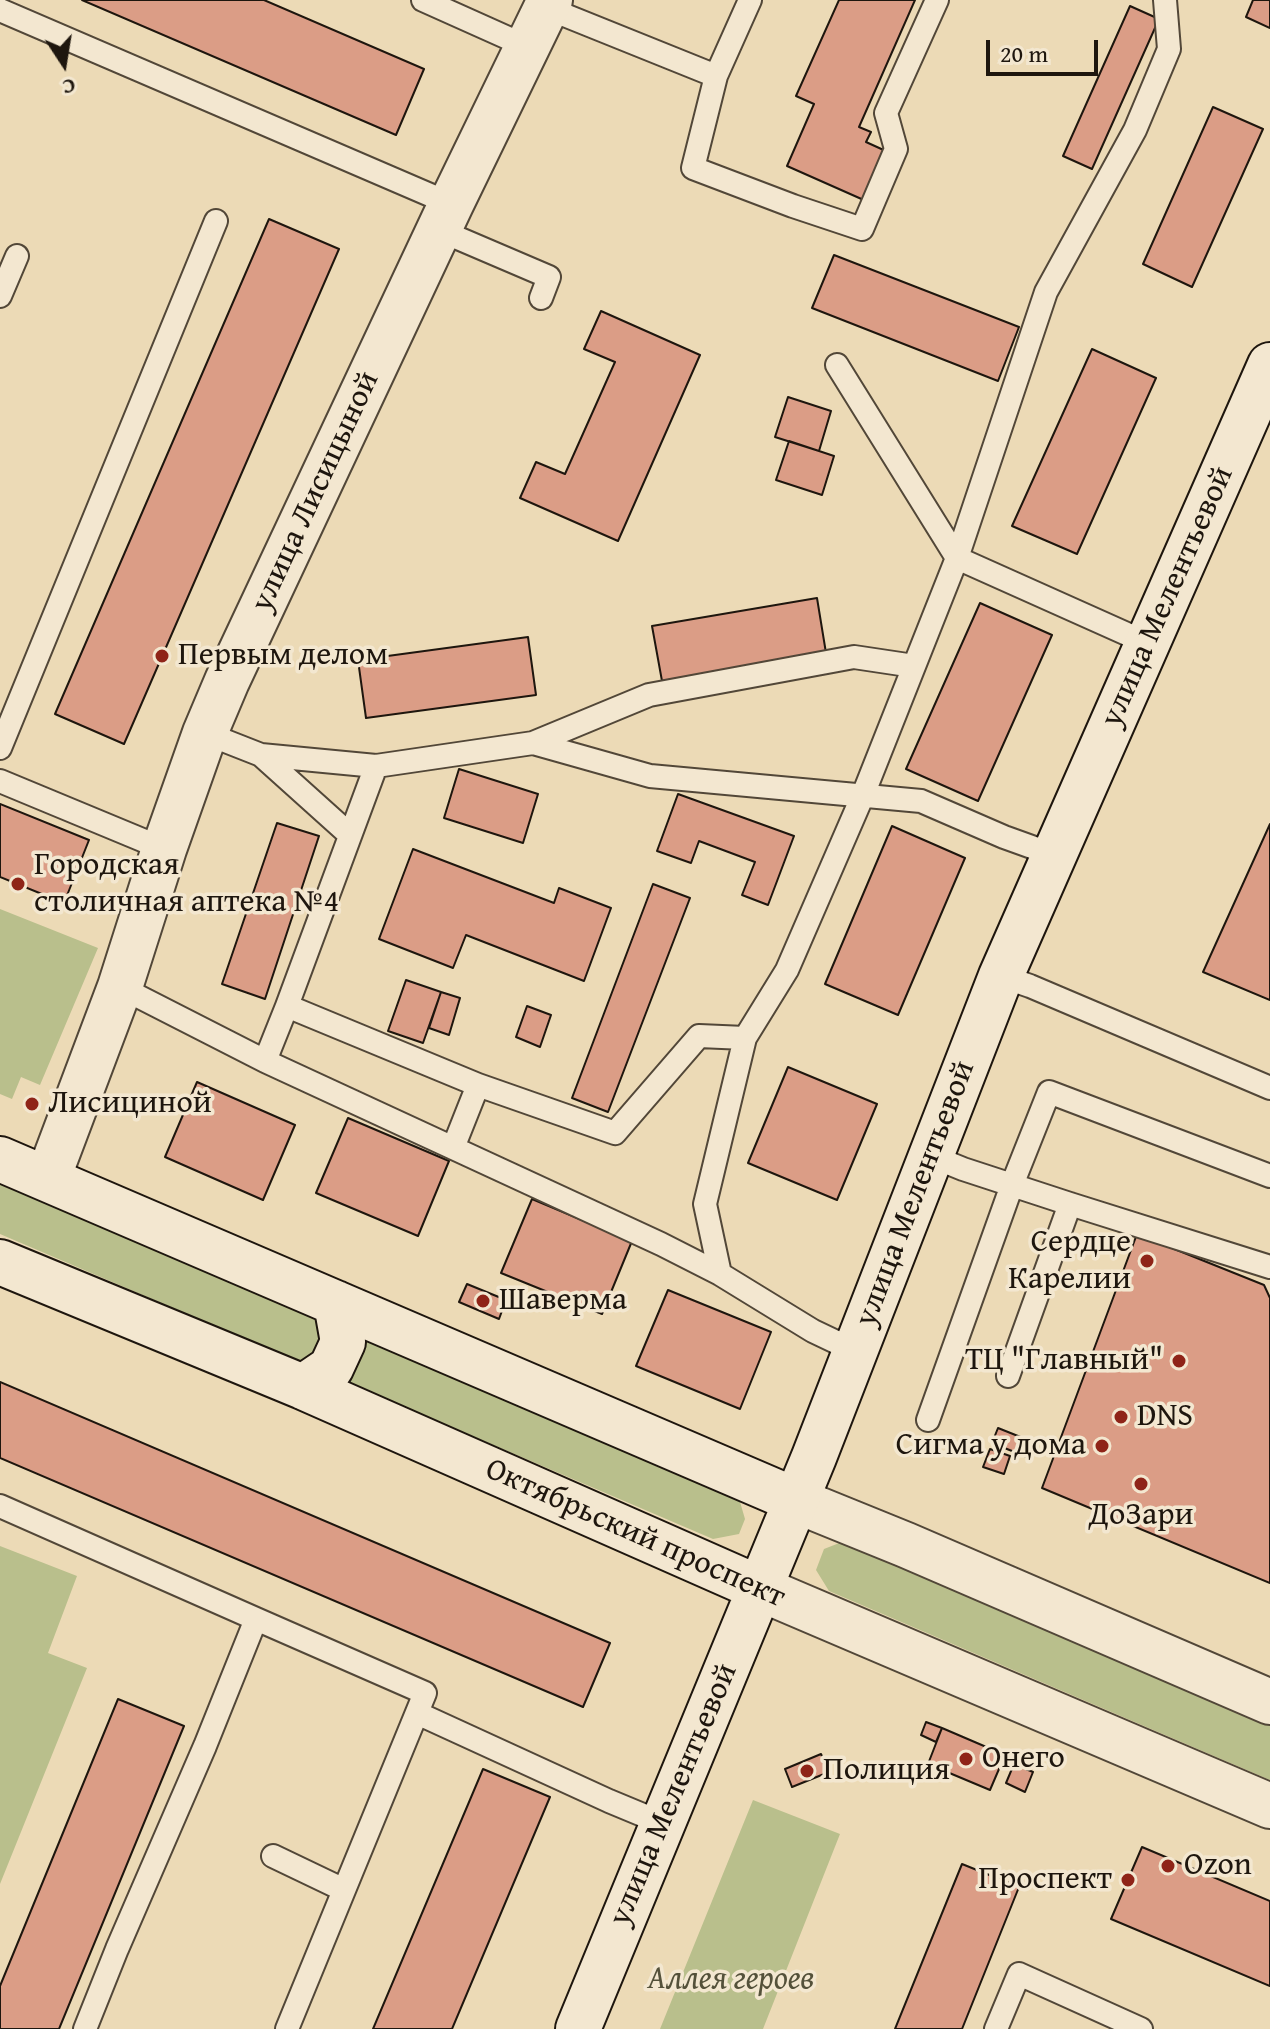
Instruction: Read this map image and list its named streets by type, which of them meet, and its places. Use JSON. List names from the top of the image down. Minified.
{"streets":{"main road":["улица Лисицыной","улица Мелентьевой","Октябрьский проспект"]},"crossings":[["улица Мелентьевой","Октябрьский проспект"]],"parks":["Аллея героев"],"places":["Первым делом","Городская столичная аптека №4","Лисициной","Сердце Карелии","Шаверма","ТЦ \"Главный\"","DNS","Сигма у дома","ДоЗари","Онего","Полиция","Ozon","Проспект"],"scale_bar":"20 m","north":"bottom"}
